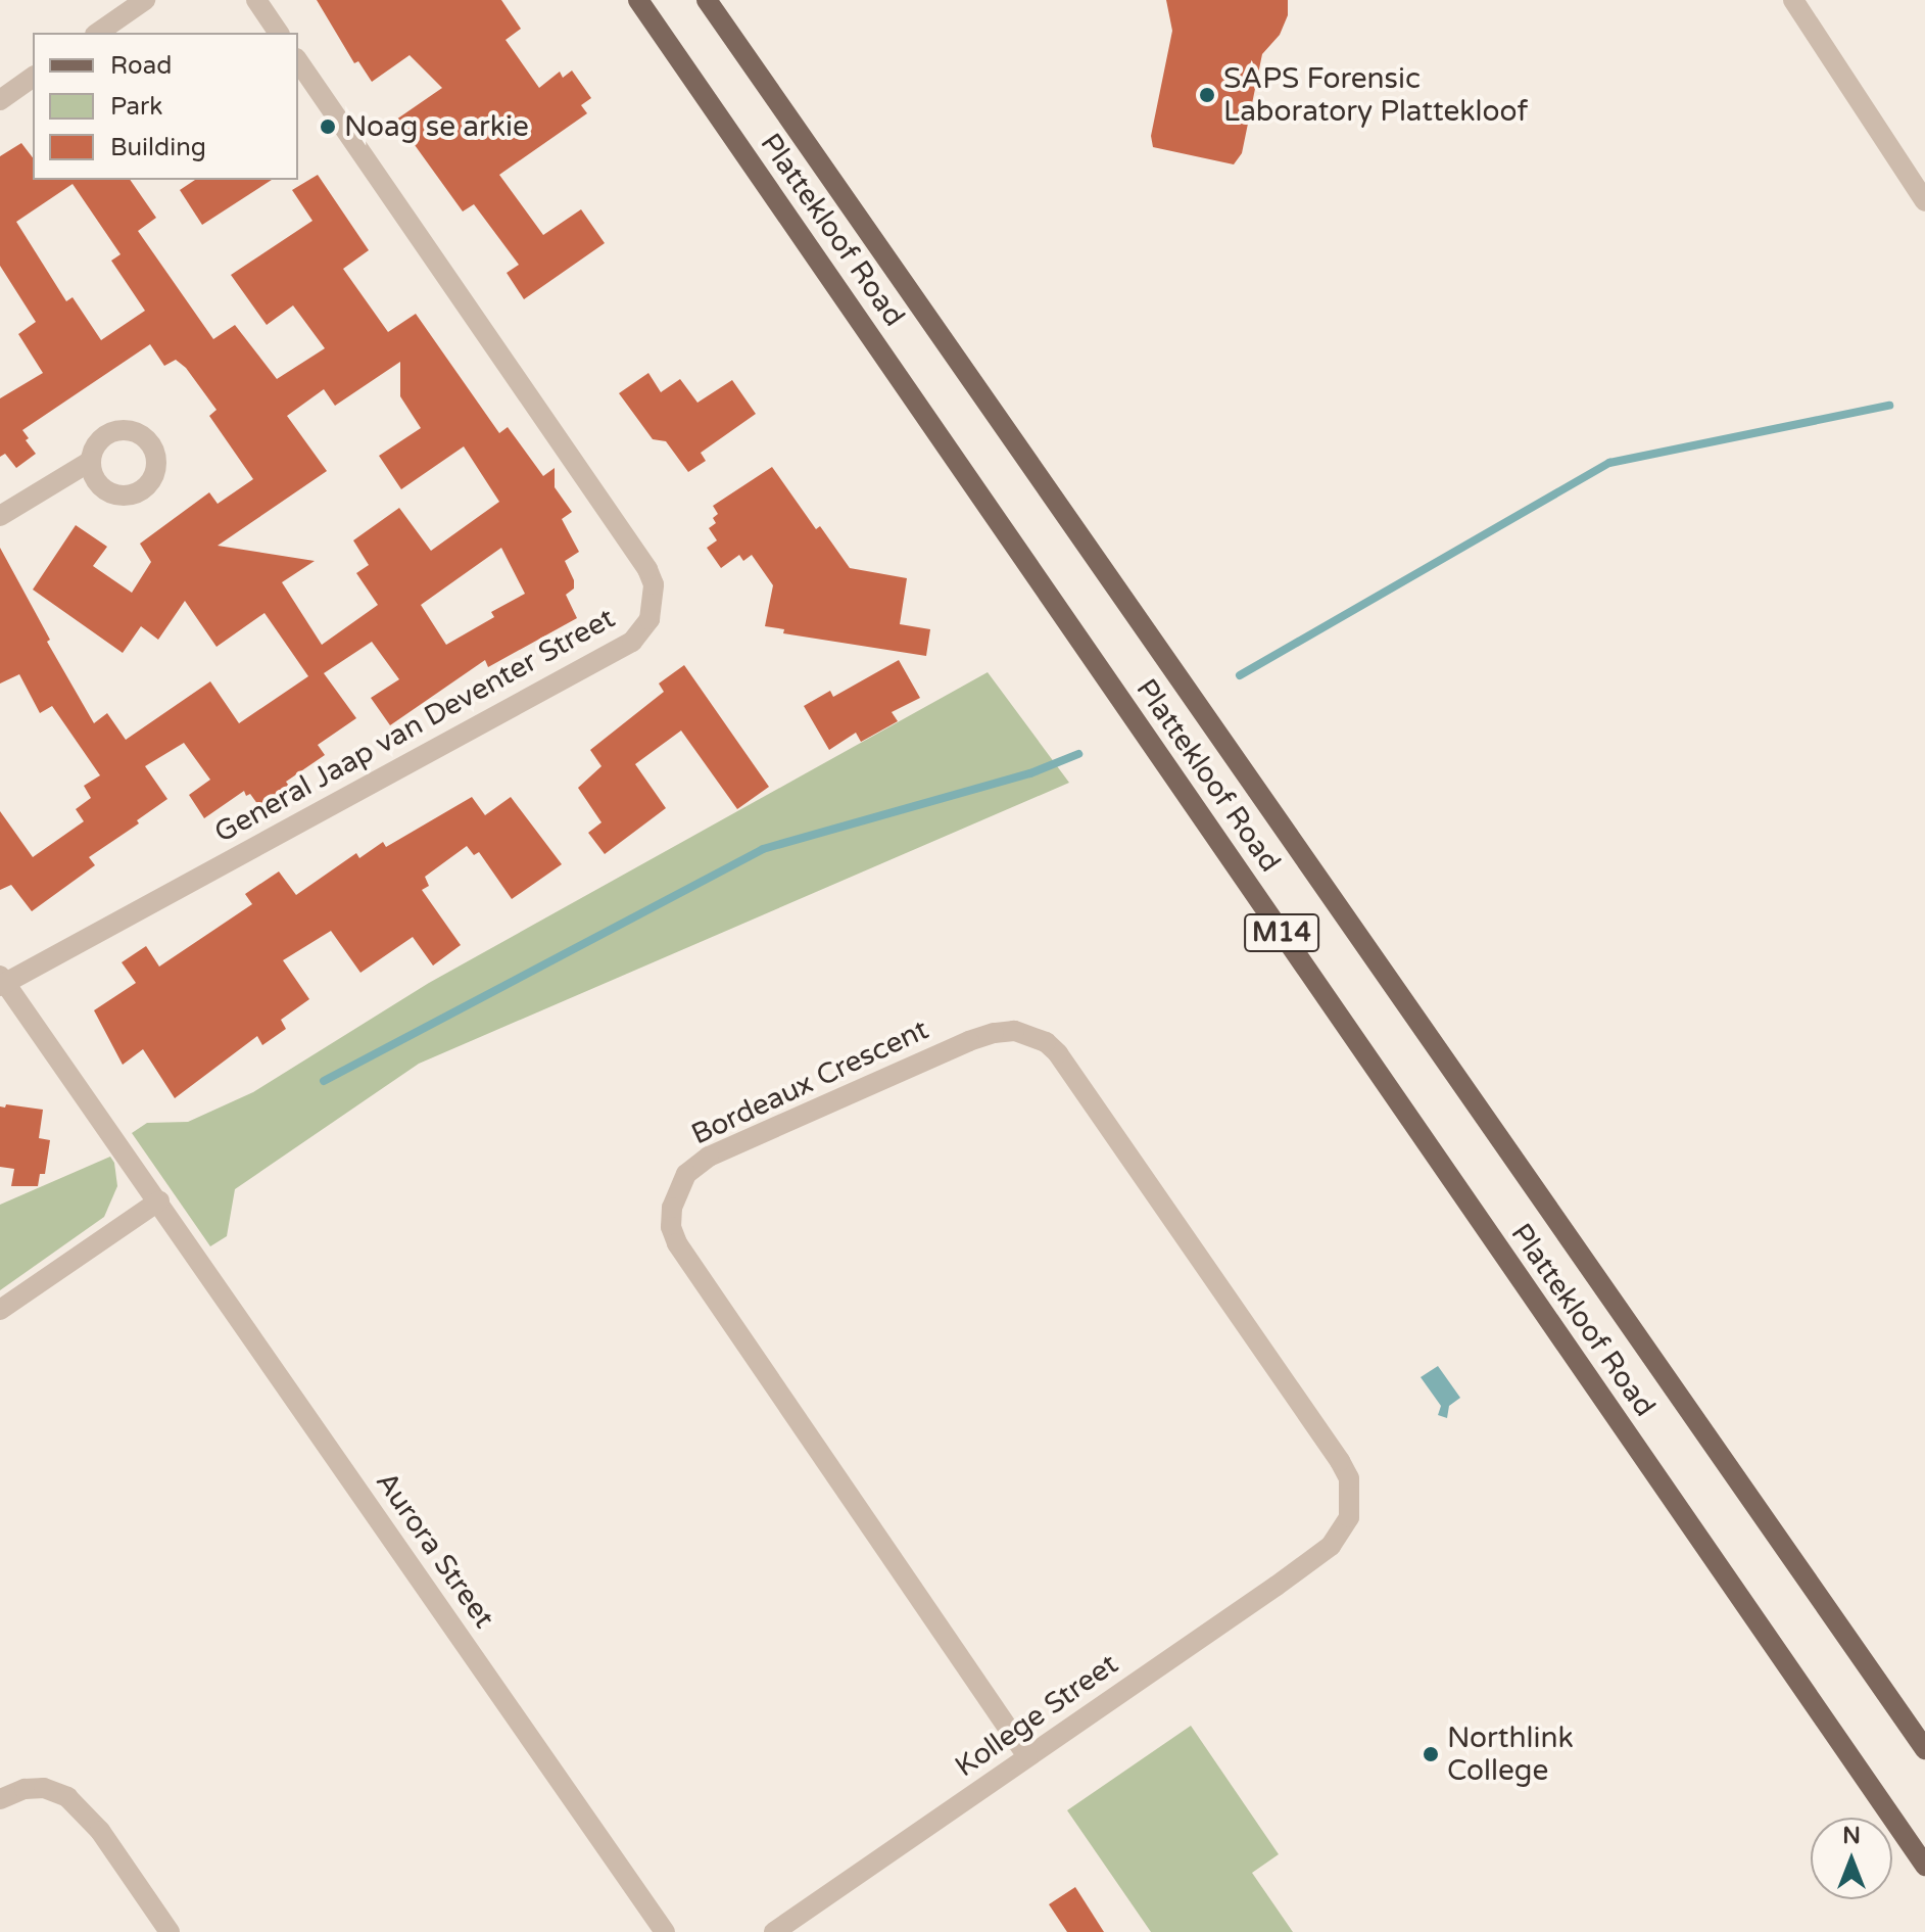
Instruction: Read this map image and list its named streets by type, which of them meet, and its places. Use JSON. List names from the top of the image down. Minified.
{"streets":{"main road":["Plattekloof Road","M14"],"street":["General Jaap van Deventer Street","Bordeaux Crescent","Aurora Street","Kollege Street"]},"crossings":[["General Jaap van Deventer Street","Aurora Street"],["Bordeaux Crescent","Kollege Street"]],"places":["SAPS Forensic Laboratory Plattekloof","Noag se arkie","Northlink College"],"legend":["Road","Park","Building"],"north":"top"}
